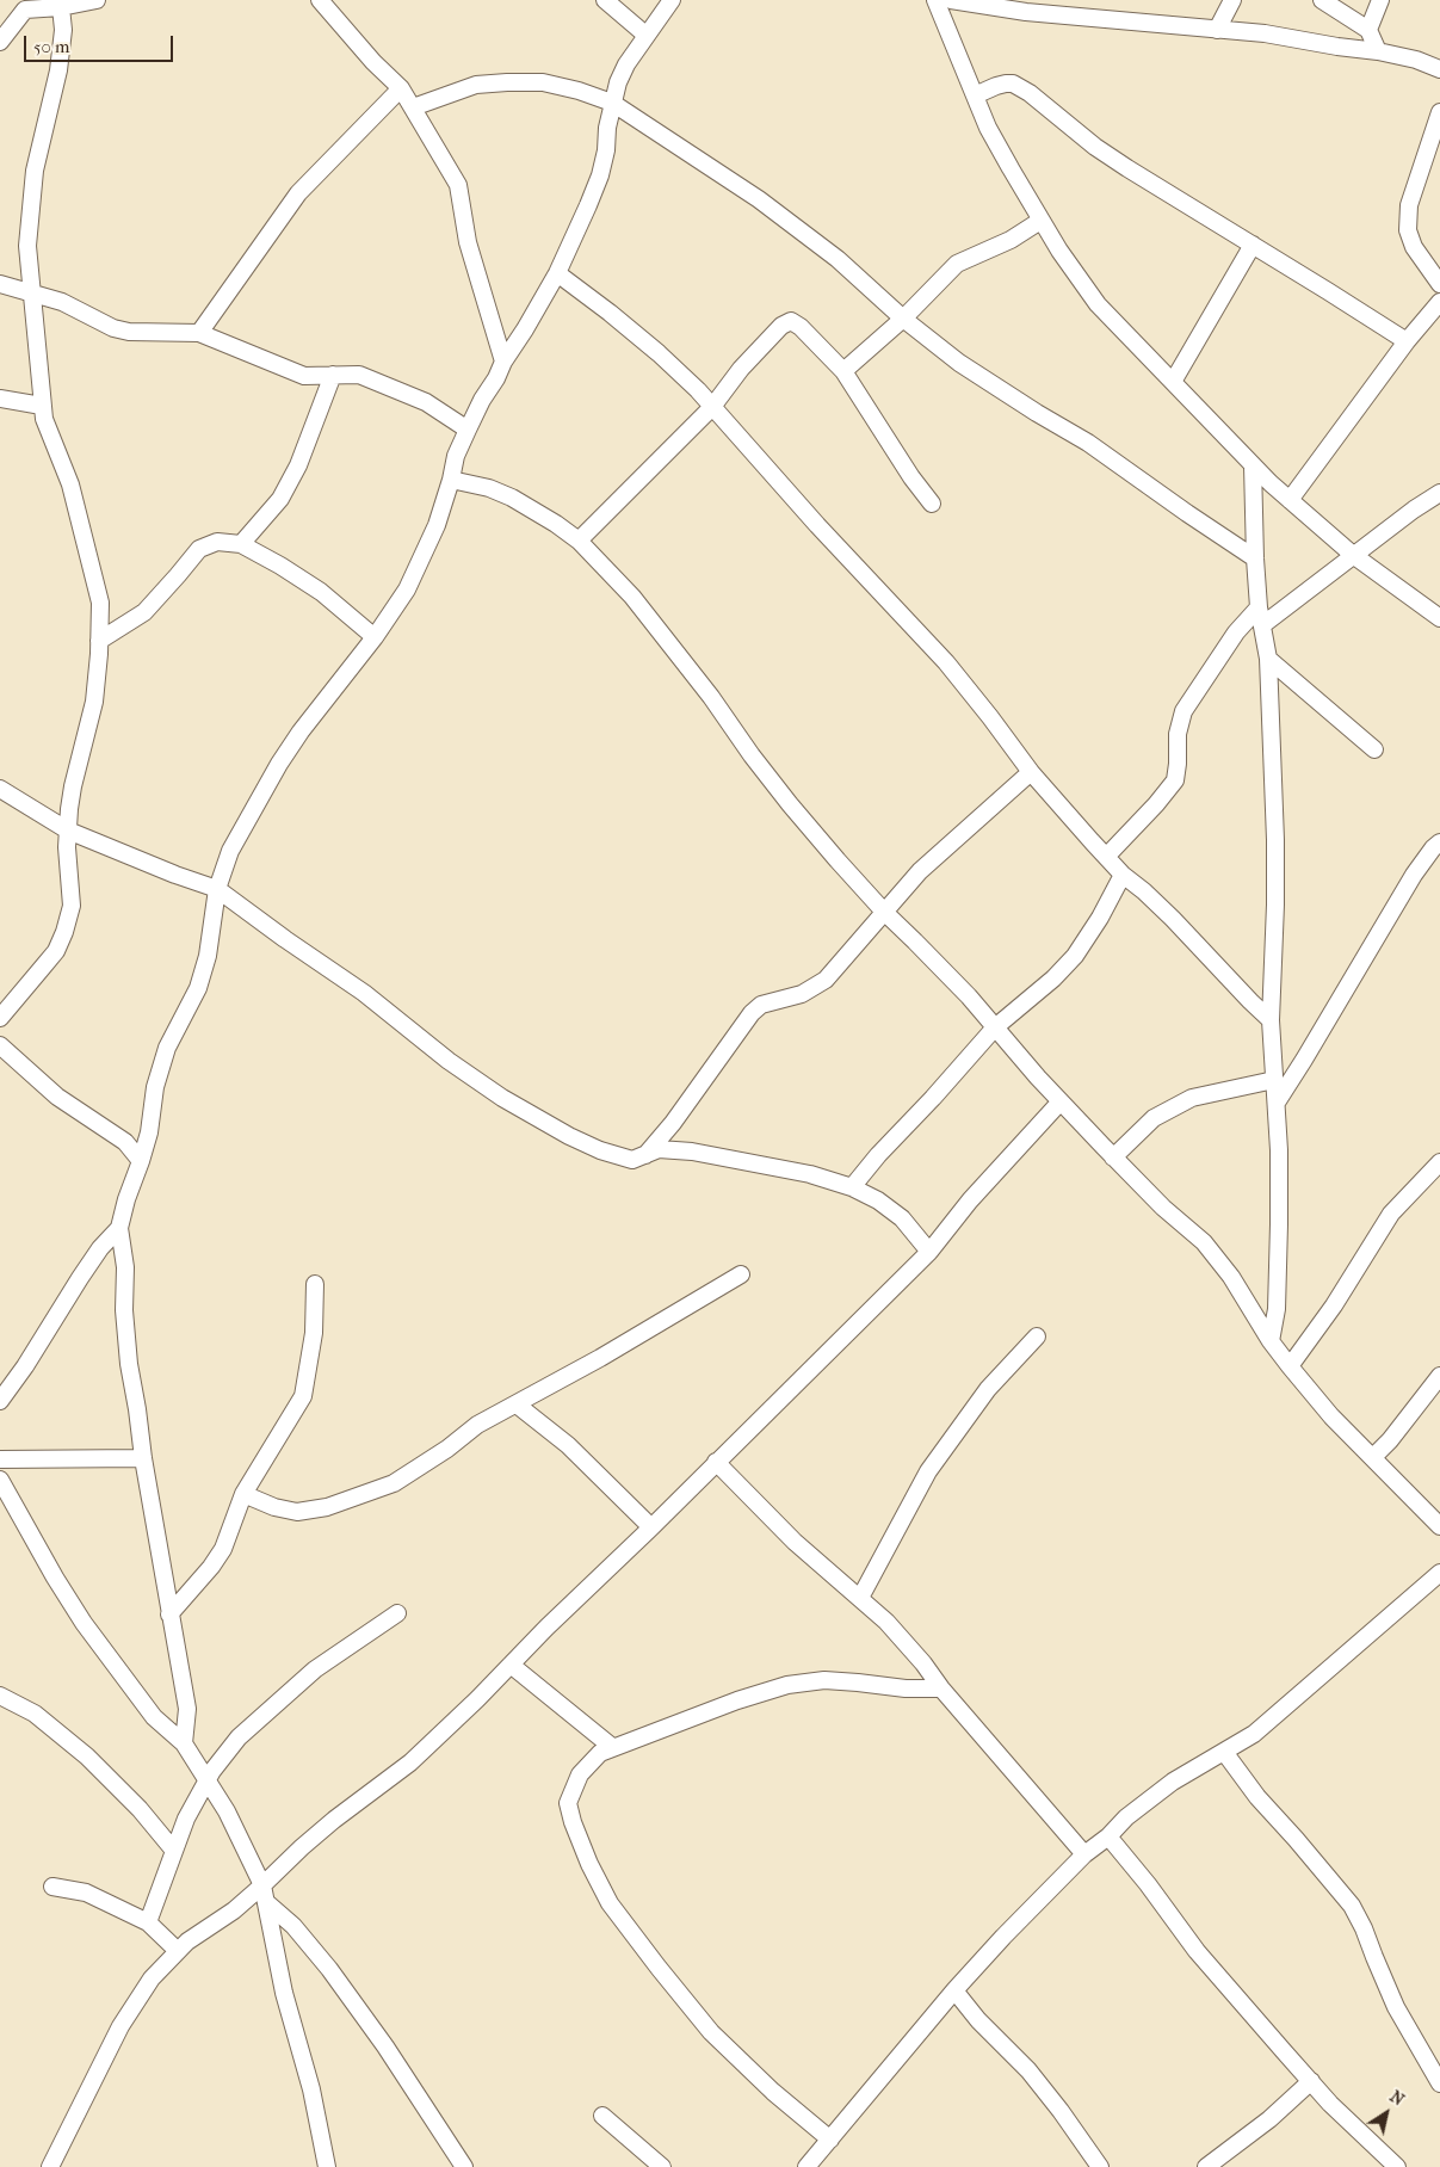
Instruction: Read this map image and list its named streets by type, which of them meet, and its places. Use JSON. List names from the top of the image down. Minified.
{"scale_bar":"50 m","north":"top right"}
